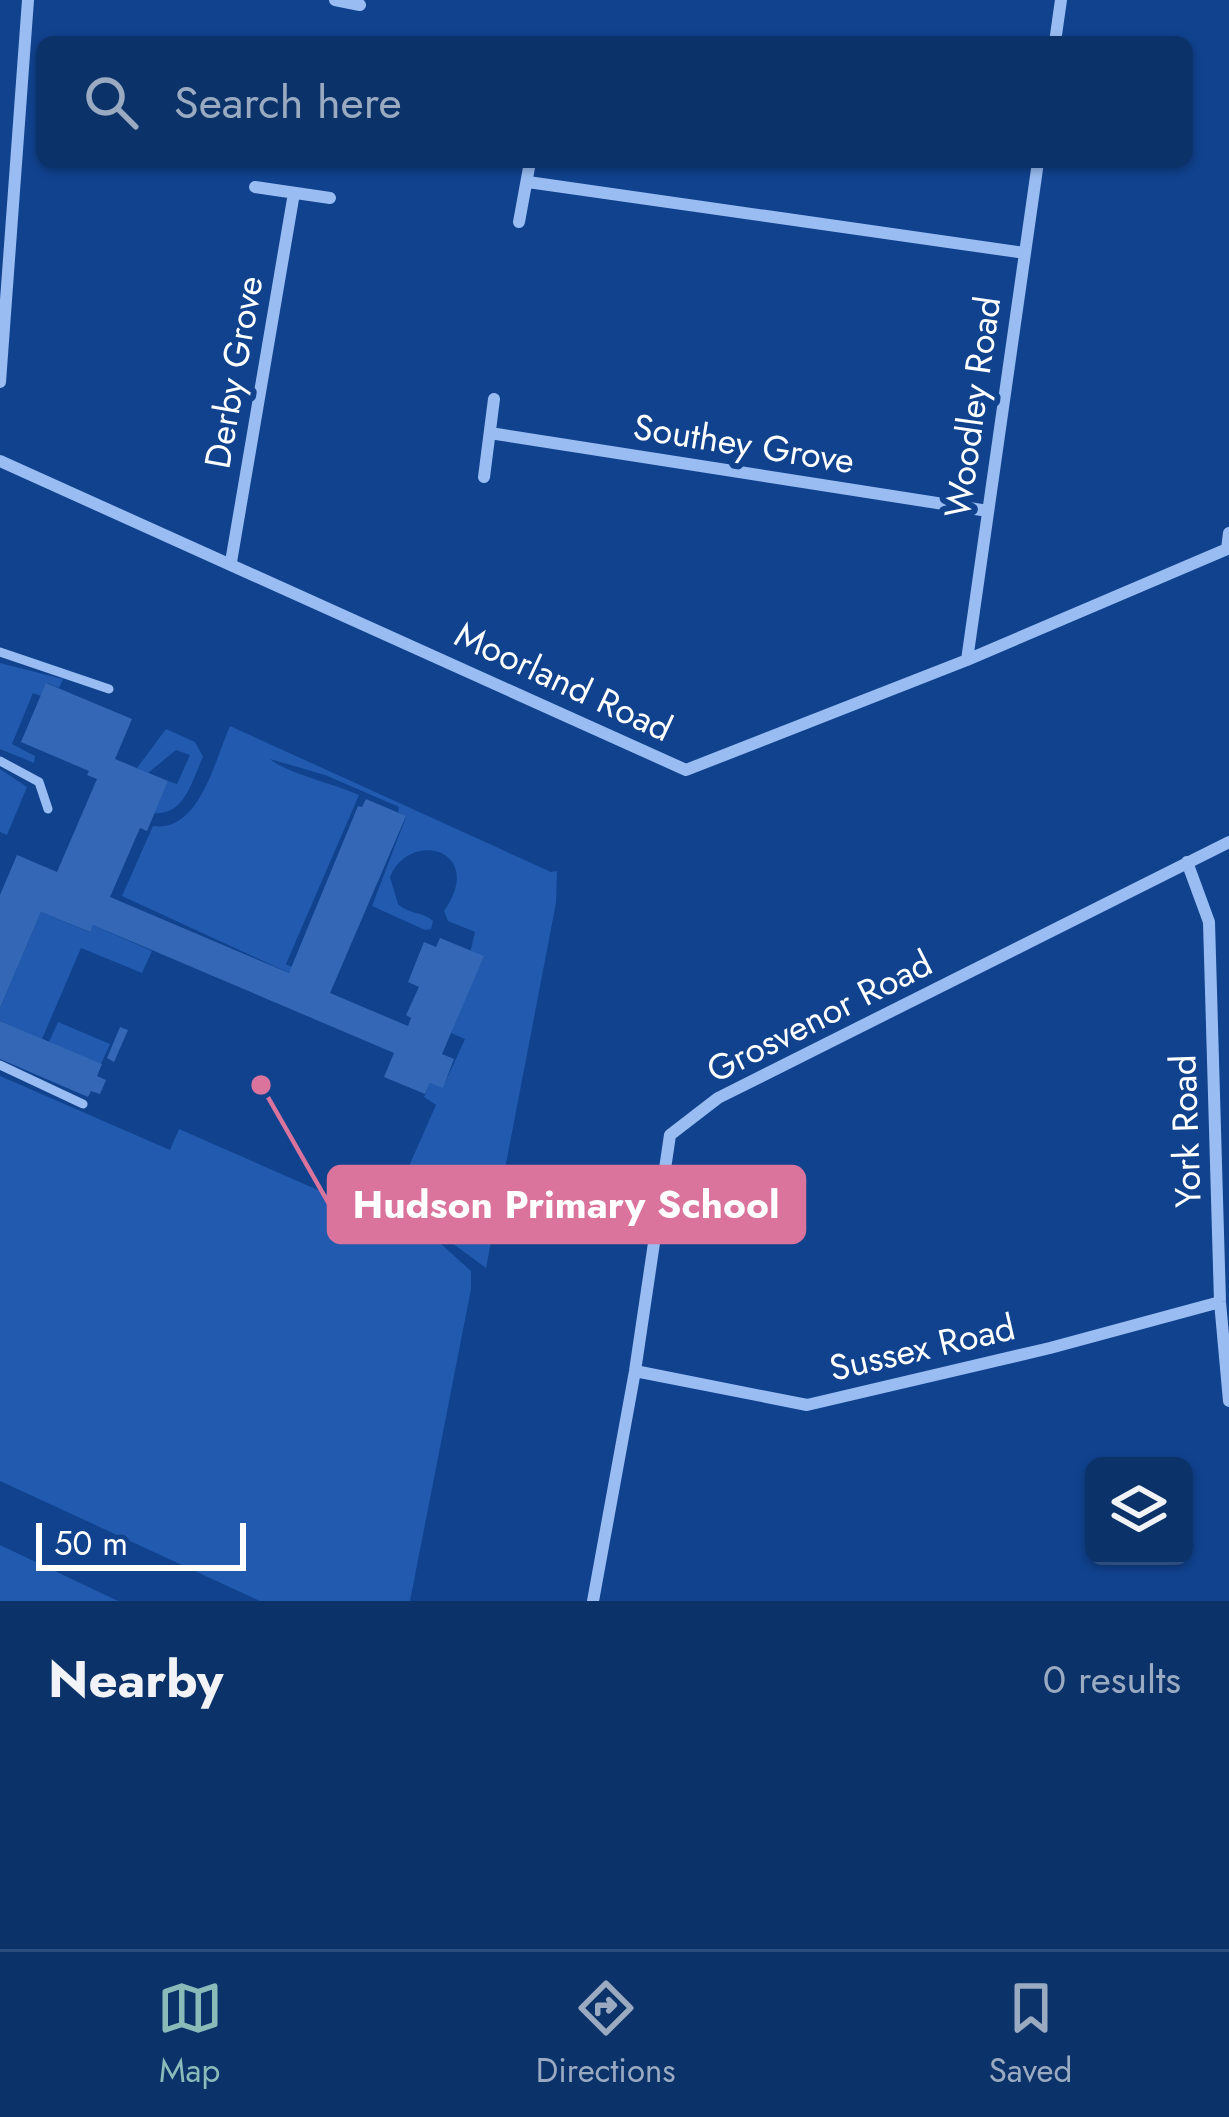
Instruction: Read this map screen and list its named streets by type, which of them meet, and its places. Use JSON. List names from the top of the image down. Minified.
{"streets":{"street":["Derby Grove","Woodley Road","Southey Grove","Moorland Road","Grosvenor Road","York Road","Sussex Road"]},"crossings":[["Derby Grove","Moorland Road"],["Woodley Road","Southey Grove"],["Woodley Road","Moorland Road"],["Grosvenor Road","York Road"],["Grosvenor Road","Sussex Road"],["York Road","Sussex Road"]],"places":["Hudson Primary School"],"scale_bar":"50 m","page":{"search":"Search here","scale":"50 m","heading":["Nearby","0 results"],"nav":["Map","Directions","Saved"]}}
